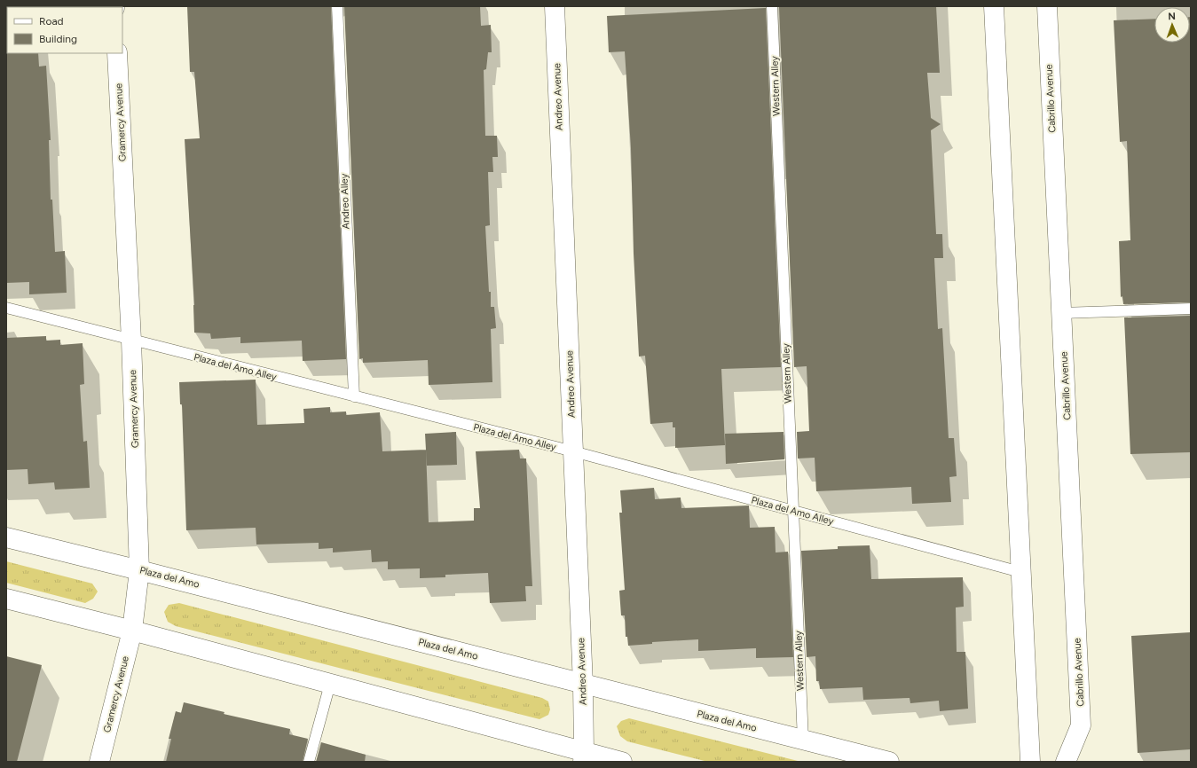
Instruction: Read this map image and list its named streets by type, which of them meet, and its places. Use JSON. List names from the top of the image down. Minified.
{"streets":{"main road":["Andreo Avenue","Cabrillo Avenue","Gramercy Avenue","Plaza del Amo"],"lane":["Western Alley","Andreo Alley","Plaza del Amo Alley"]},"crossings":[["Western Alley","Plaza del Amo Alley"],["Western Alley","Plaza del Amo"],["Andreo Avenue","Plaza del Amo Alley"],["Andreo Avenue","Plaza del Amo"],["Gramercy Avenue","Plaza del Amo Alley"],["Gramercy Avenue","Plaza del Amo"],["Andreo Alley","Plaza del Amo Alley"]],"legend":["Road","Building"],"north":"top"}
